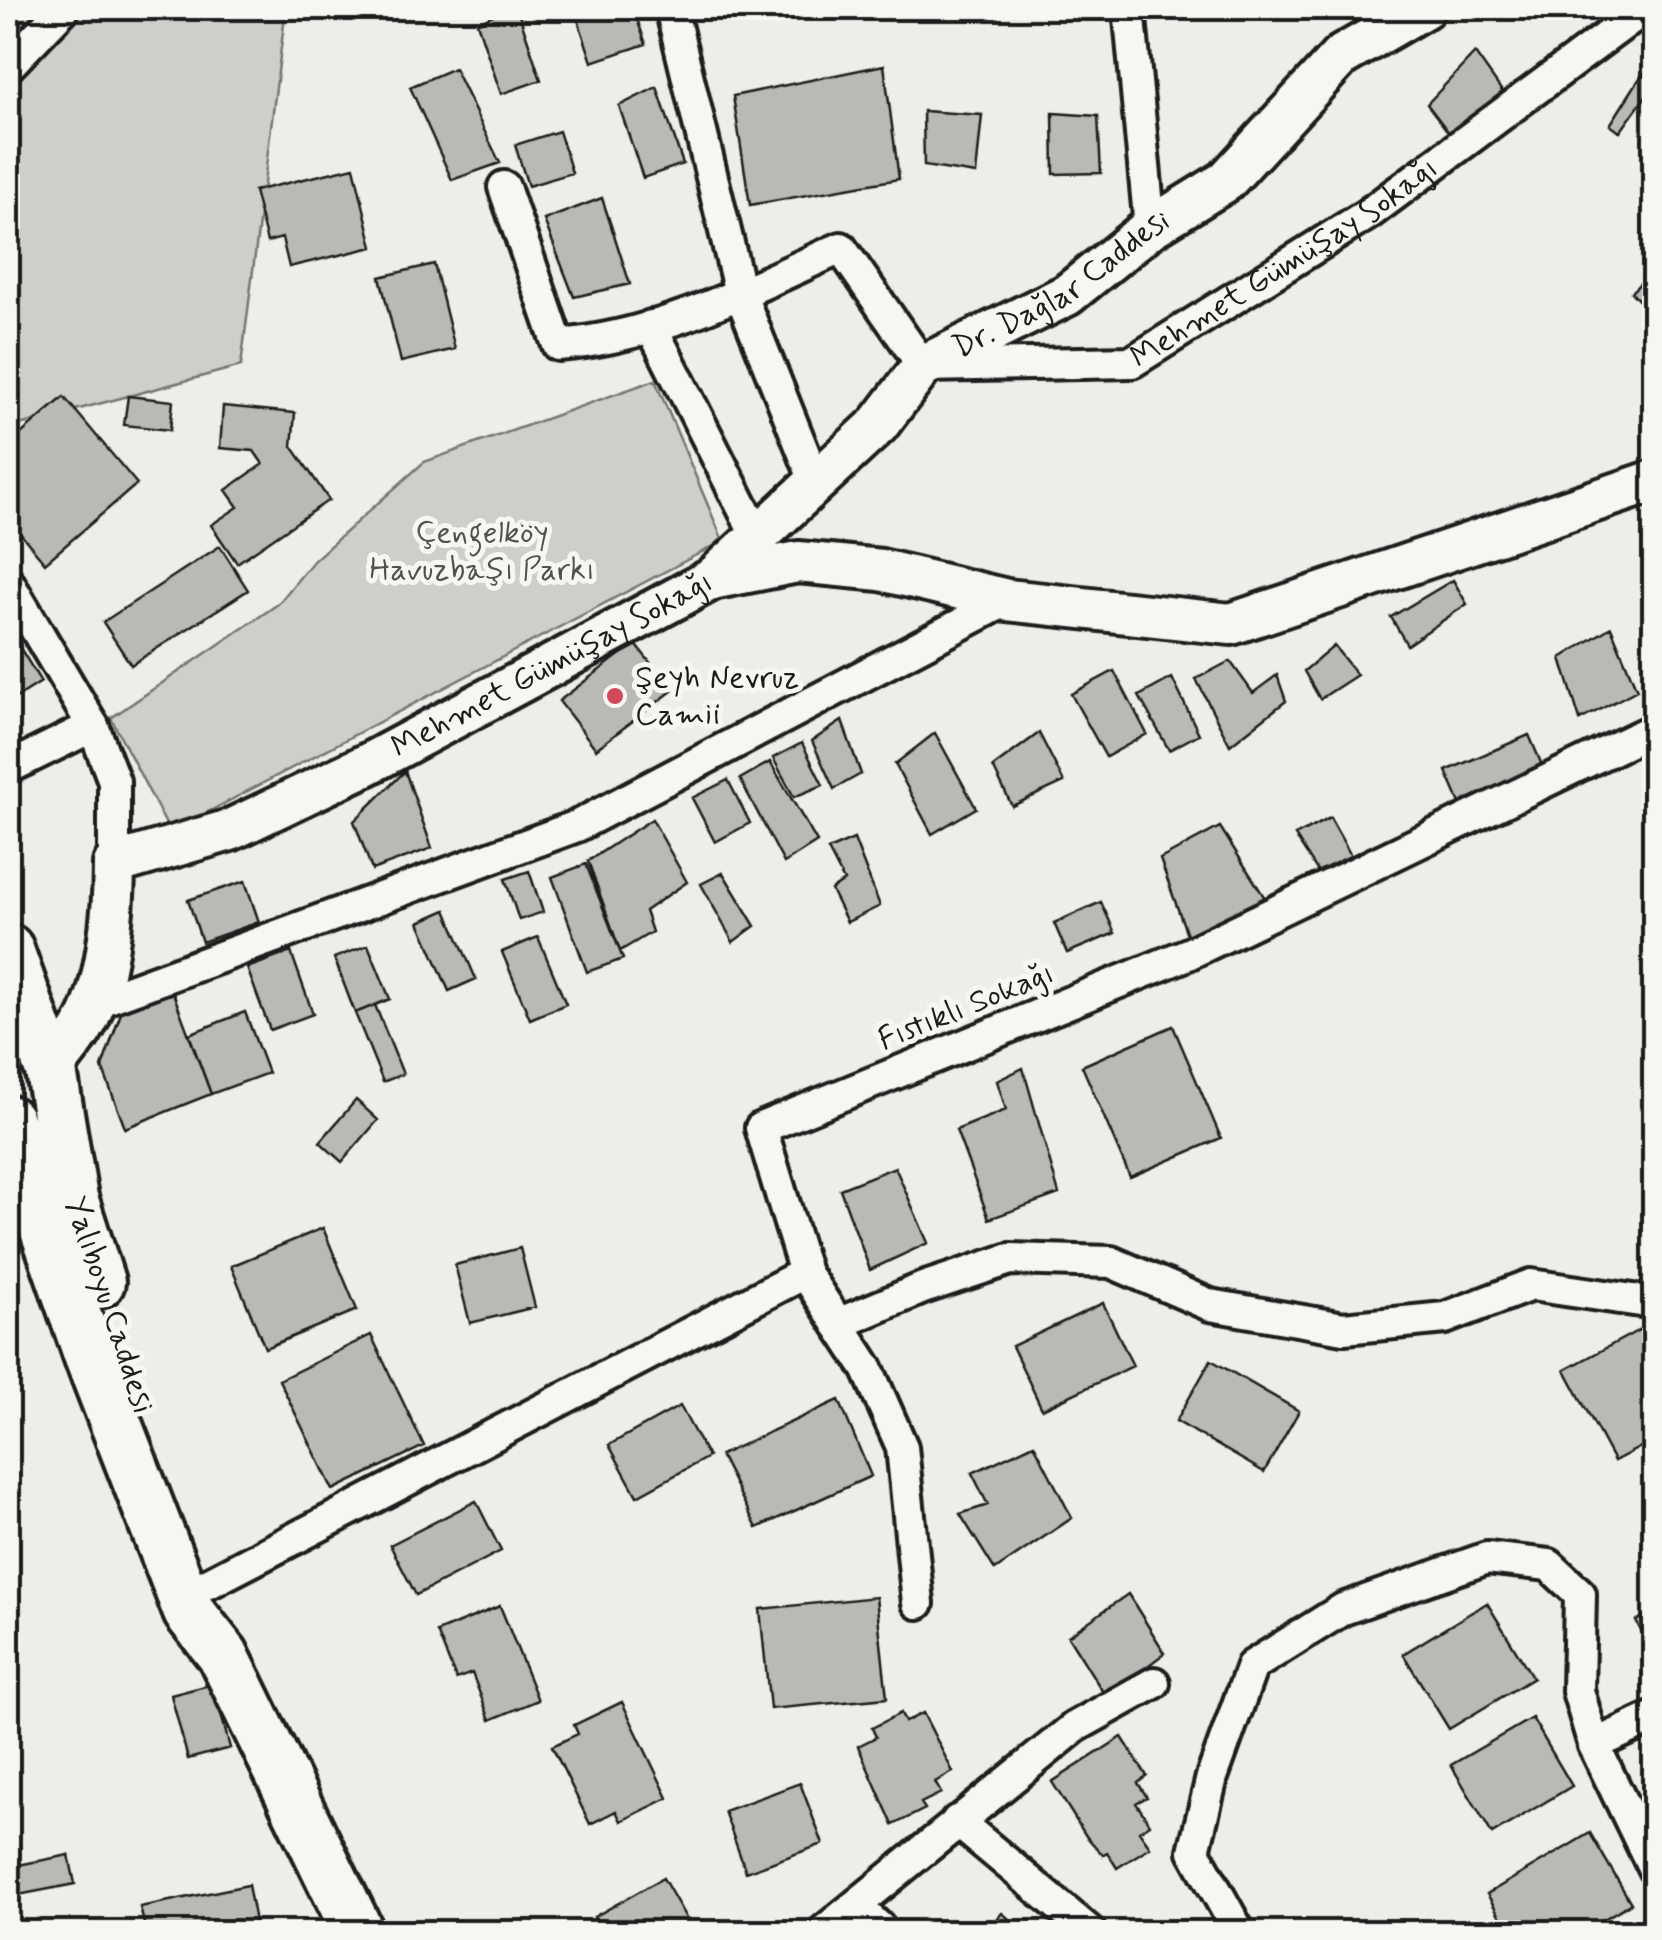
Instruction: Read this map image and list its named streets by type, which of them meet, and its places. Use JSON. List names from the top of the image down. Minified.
{"streets":{"main road":["Yalıboyu Caddesi"],"street":["Mehmet Gümüşay Sokağı","Dr. Dağlar Caddesi","Fıstıklı Sokağı"]},"crossings":[["Mehmet Gümüşay Sokağı","Dr. Dağlar Caddesi"]],"parks":["Çengelköy Havuzbaşı Parkı"],"places":["Şeyh Nevruz Camii"]}
